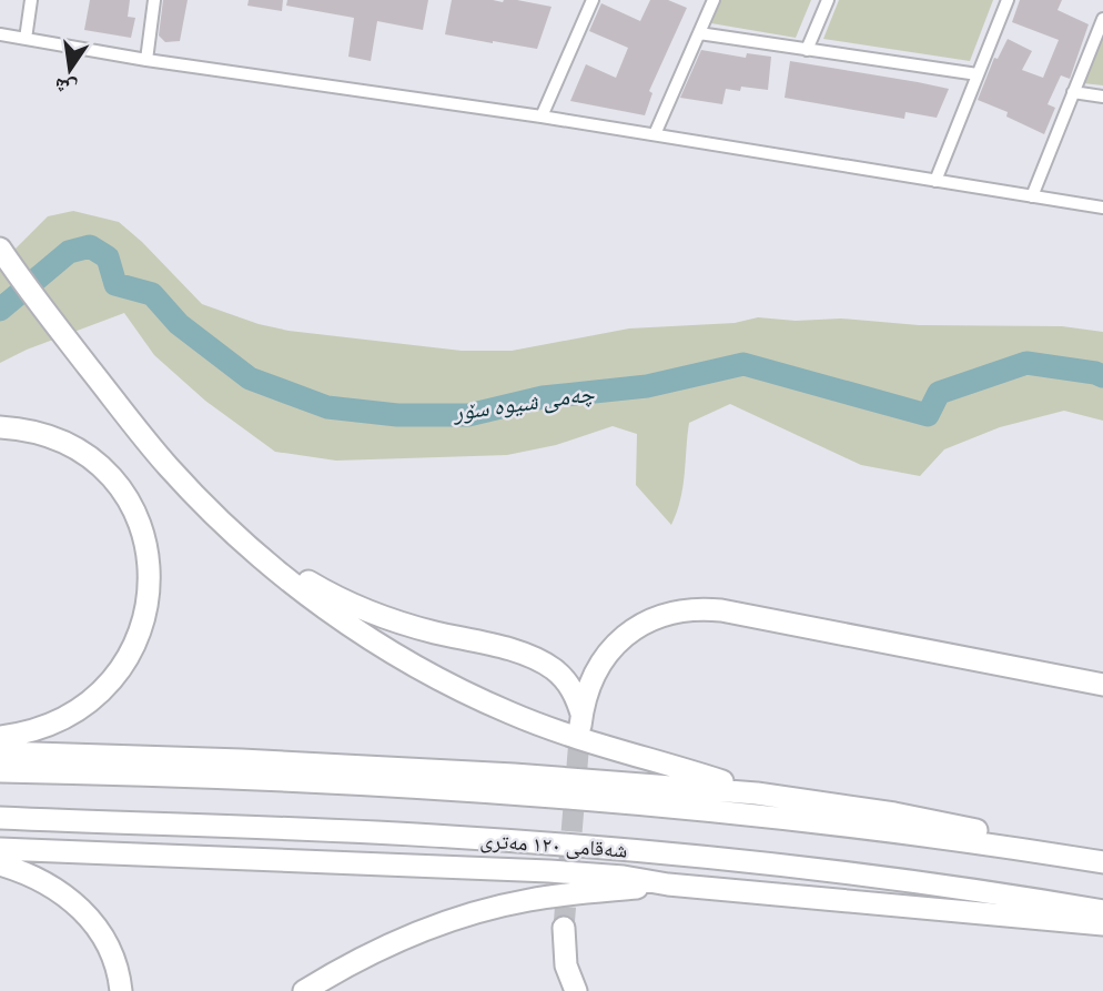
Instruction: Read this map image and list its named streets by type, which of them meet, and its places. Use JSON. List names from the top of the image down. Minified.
{"streets":{"highway":["شەقامی ١٢٠ مەتری"]},"water":["چەمی شیوە سۆر"],"north":"bottom"}
